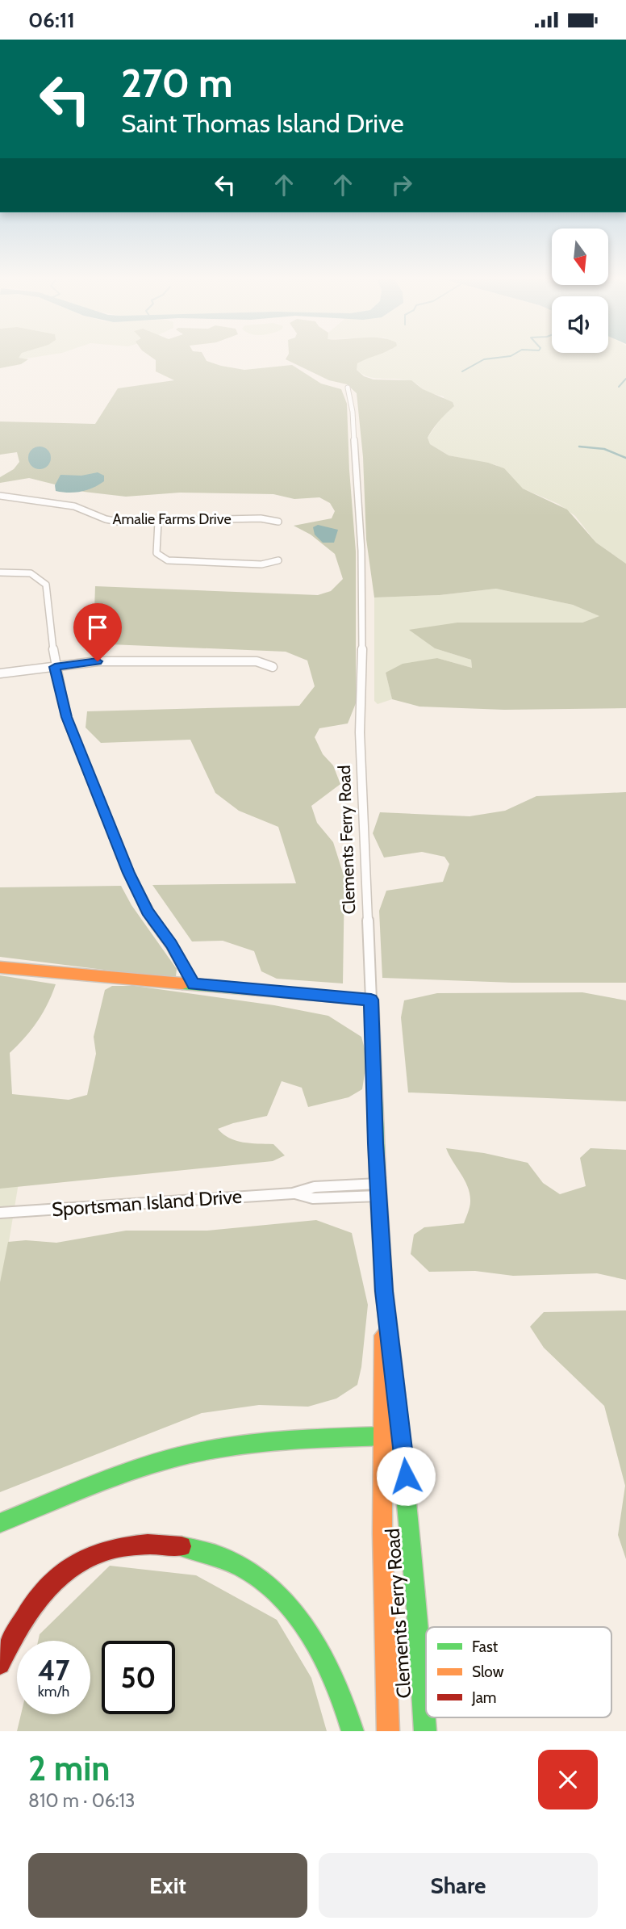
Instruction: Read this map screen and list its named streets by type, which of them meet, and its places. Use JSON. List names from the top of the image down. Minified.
{"streets":{"main road":["Clements Ferry Road"],"street":["Amalie Farms Drive","Sportsman Island Drive"]},"crossings":[["Clements Ferry Road","Sportsman Island Drive"]],"legend":["Fast","Slow","Jam"],"north":"bottom","page":{"status":"06:11","turn":["270 m","Saint Thomas Island Drive"],"speed":"47 km/h","limit":"50","heading":["2 min","810 m · 06:13"],"buttons":["Exit","Share"]}}
